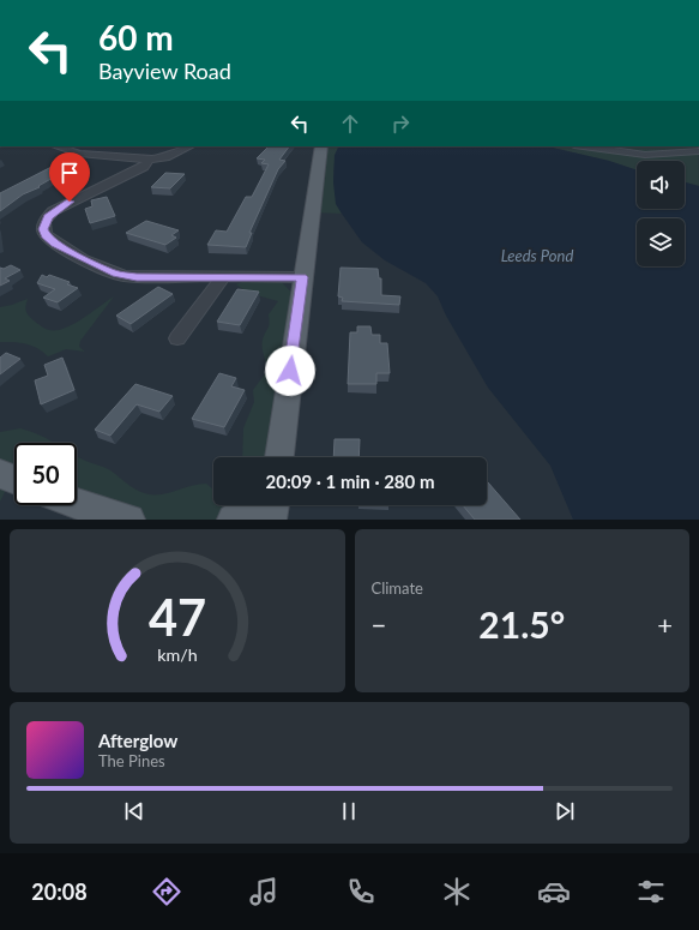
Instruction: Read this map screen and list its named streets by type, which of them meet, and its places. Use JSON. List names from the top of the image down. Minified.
{"water":["Leeds Pond"],"page":{"turn":["60 m","Bayview Road"],"limit":"50","trip":"20:09 · 1 min · 280 m","tile":"Climate","heat":["−","21.5°","+"],"song":["Afterglow","The Pines"],"tabs":"20:08","gauge":["47","km/h"]}}
